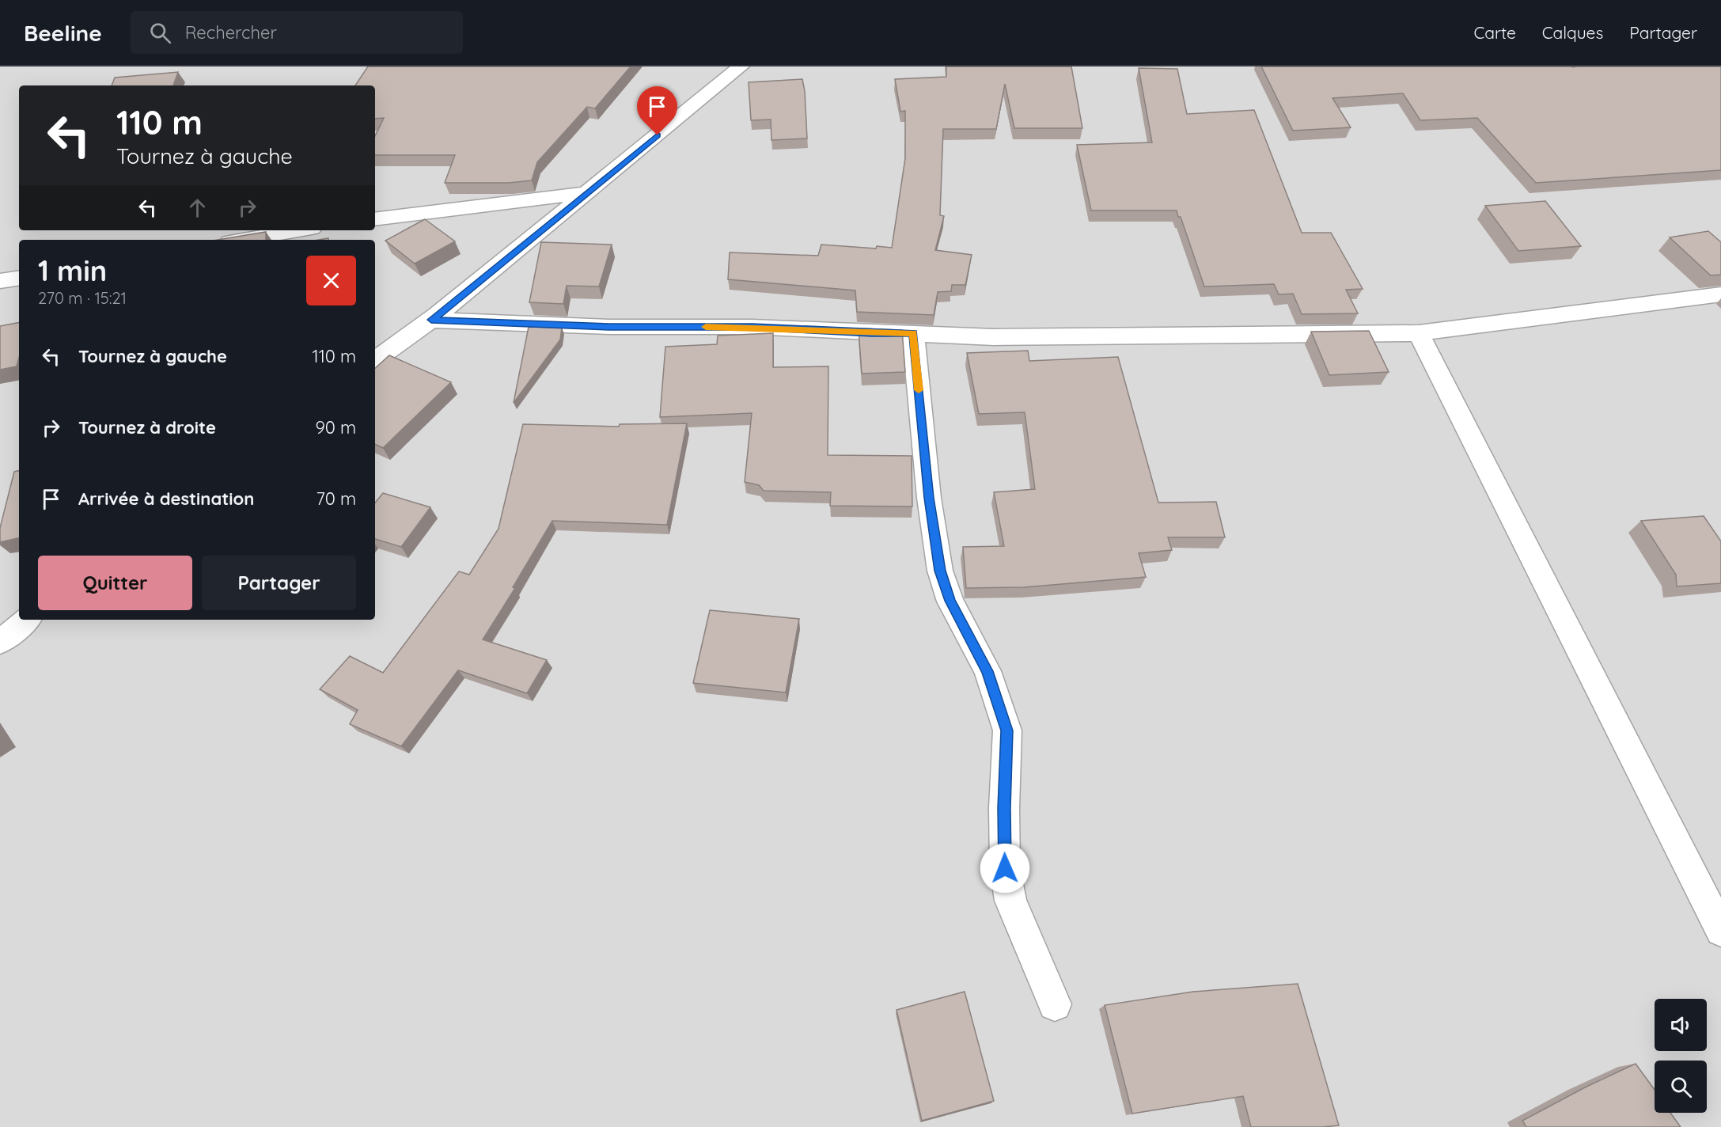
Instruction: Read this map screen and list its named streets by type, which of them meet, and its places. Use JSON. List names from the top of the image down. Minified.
{"page":{"header":"Beeline","search":"Rechercher","nav":["Carte","Calques","Partager"],"turn":["110 m","Tournez à gauche"],"heading":["1 min","270 m · 15:21"],"list":[{"name":"Tournez à gauche","value":"110 m"},{"name":"Tournez à droite","value":"90 m"},{"name":"Arrivée à destination","value":"70 m"}],"buttons":["Quitter","Partager"]}}
